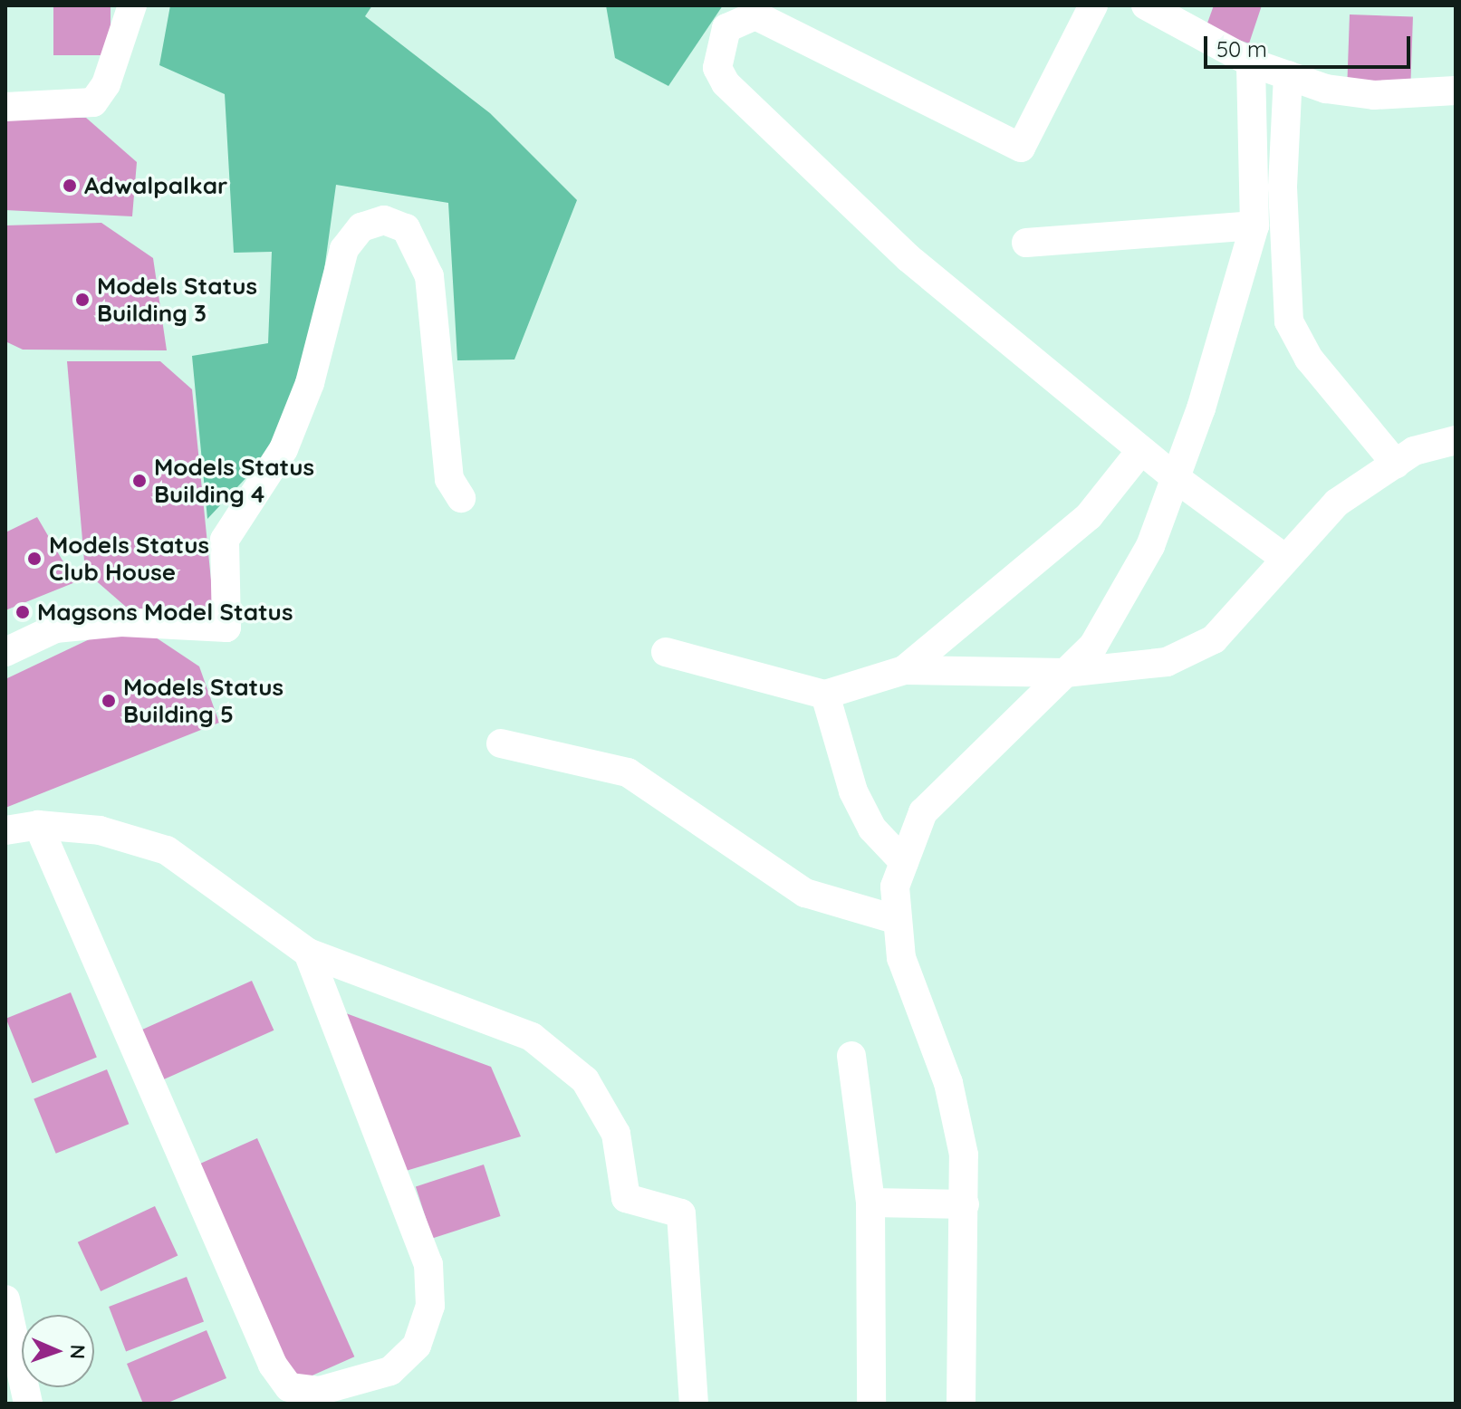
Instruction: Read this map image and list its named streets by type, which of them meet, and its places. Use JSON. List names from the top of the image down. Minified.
{"places":["Adwalpalkar","Models Status Building 3","Models Status Building 4","Models Status Club House","Magsons Model Status","Models Status Building 5"],"scale_bar":"50 m","north":"right"}
